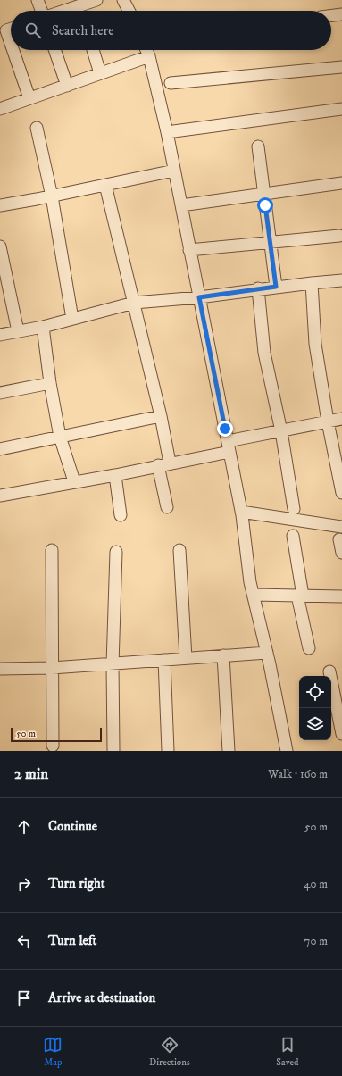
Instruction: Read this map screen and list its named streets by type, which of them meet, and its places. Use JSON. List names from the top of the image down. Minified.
{"scale_bar":"50 m","page":{"search":"Search here","scale":"50 m","heading":["2 min","Walk · 160 m"],"list":[["Continue","50 m"],["Turn right","40 m"],["Turn left","70 m"],"Arrive at destination"],"nav":["Map","Directions","Saved"]}}
